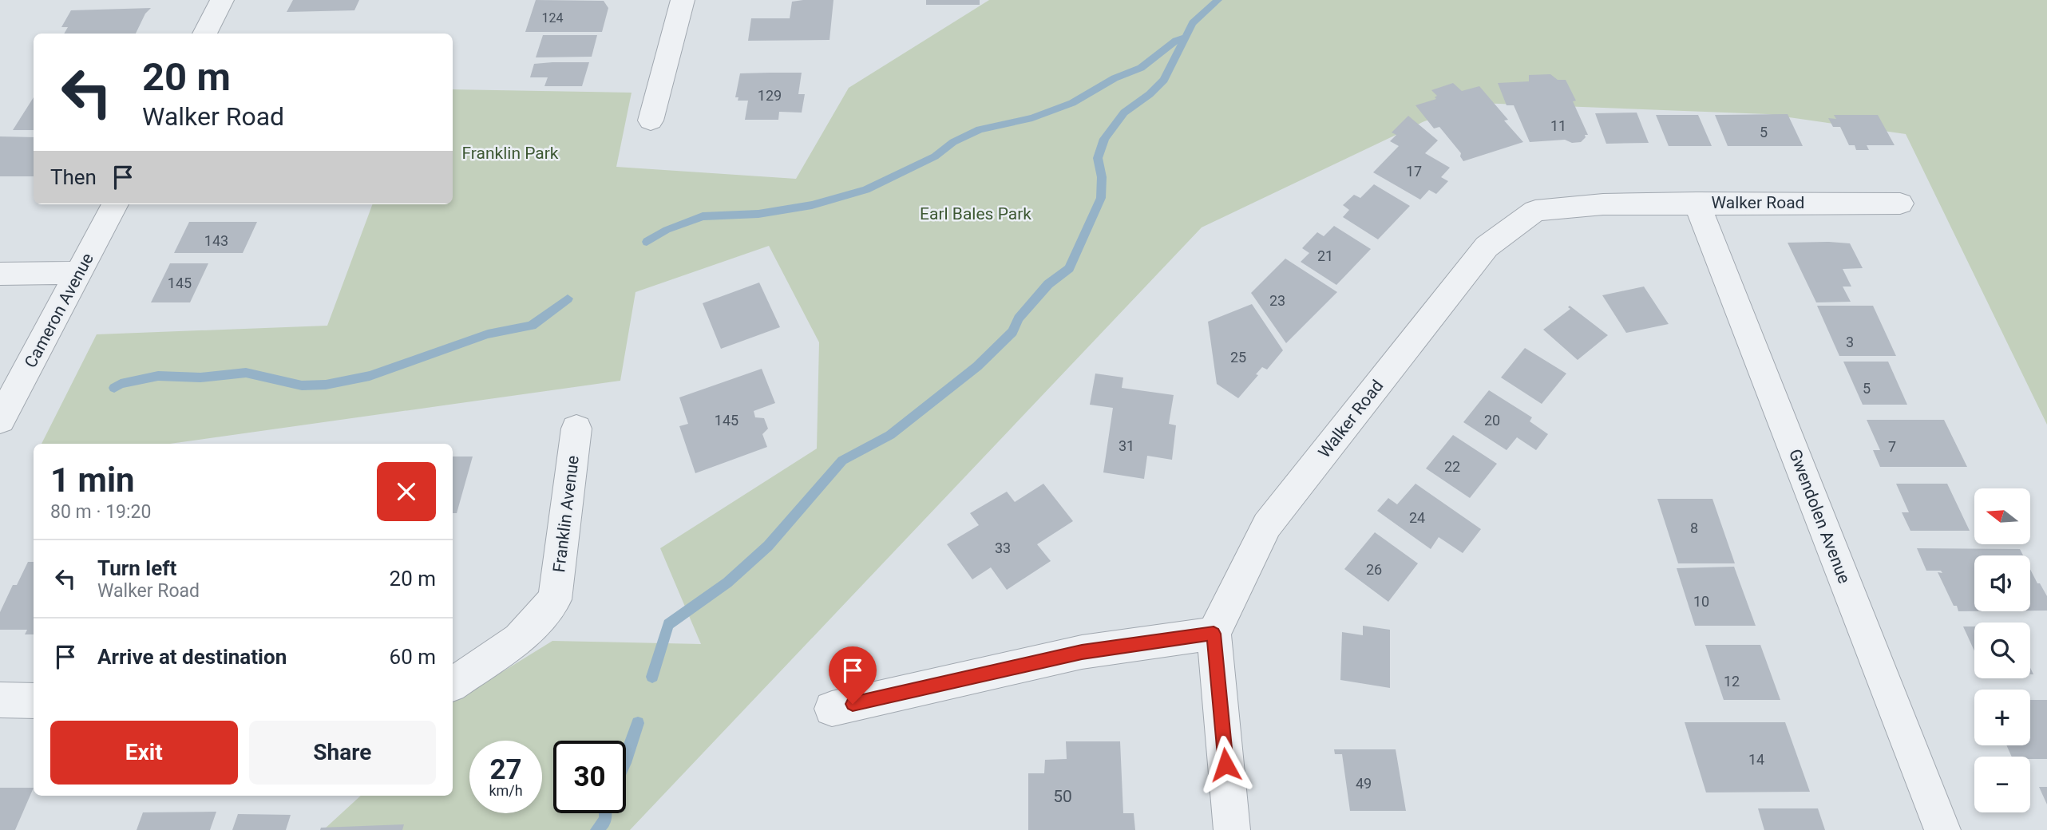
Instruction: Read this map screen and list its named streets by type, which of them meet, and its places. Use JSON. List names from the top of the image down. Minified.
{"streets":{"street":["Walker Road","Cameron Avenue","Franklin Avenue","Gwendolen Avenue"]},"crossings":[["Walker Road","Gwendolen Avenue"]],"parks":["Franklin Park","Earl Bales Park"],"house_numbers":["124","129","11","5","17","143","21","145","23","3","25","5","145","20","31","7","22","24","8","33","26","10","12","14","49","50"],"north":"left","page":{"turn":["20 m","Walker Road"],"then":"Then","heading":["1 min","80 m · 19:20"],"map_buttons":["+","−"],"list":[{"name":"Turn left","note":"Walker Road","value":"20 m"},{"name":"Arrive at destination","value":"60 m"}],"buttons":["Exit","Share"],"speed":"27 km/h","limit":"30"}}
